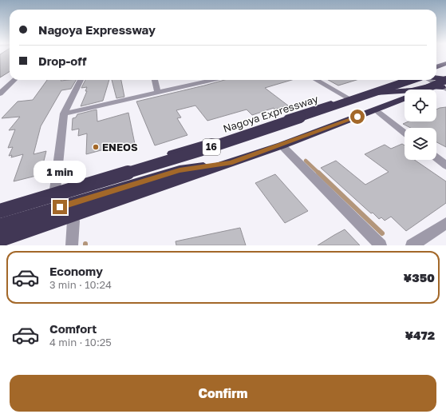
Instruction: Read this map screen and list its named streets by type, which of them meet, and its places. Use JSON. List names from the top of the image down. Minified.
{"streets":{"highway":["Nagoya Expressway","16"]},"places":["ENEOS"],"page":{"banner":["Nagoya Expressway","Drop-off"],"bubble":"1 min","list":[{"name":"Economy","note":"3 min · 10:24","value":"¥350"},{"name":"Comfort","note":"4 min · 10:25","value":"¥472"}],"buttons":"Confirm"}}
